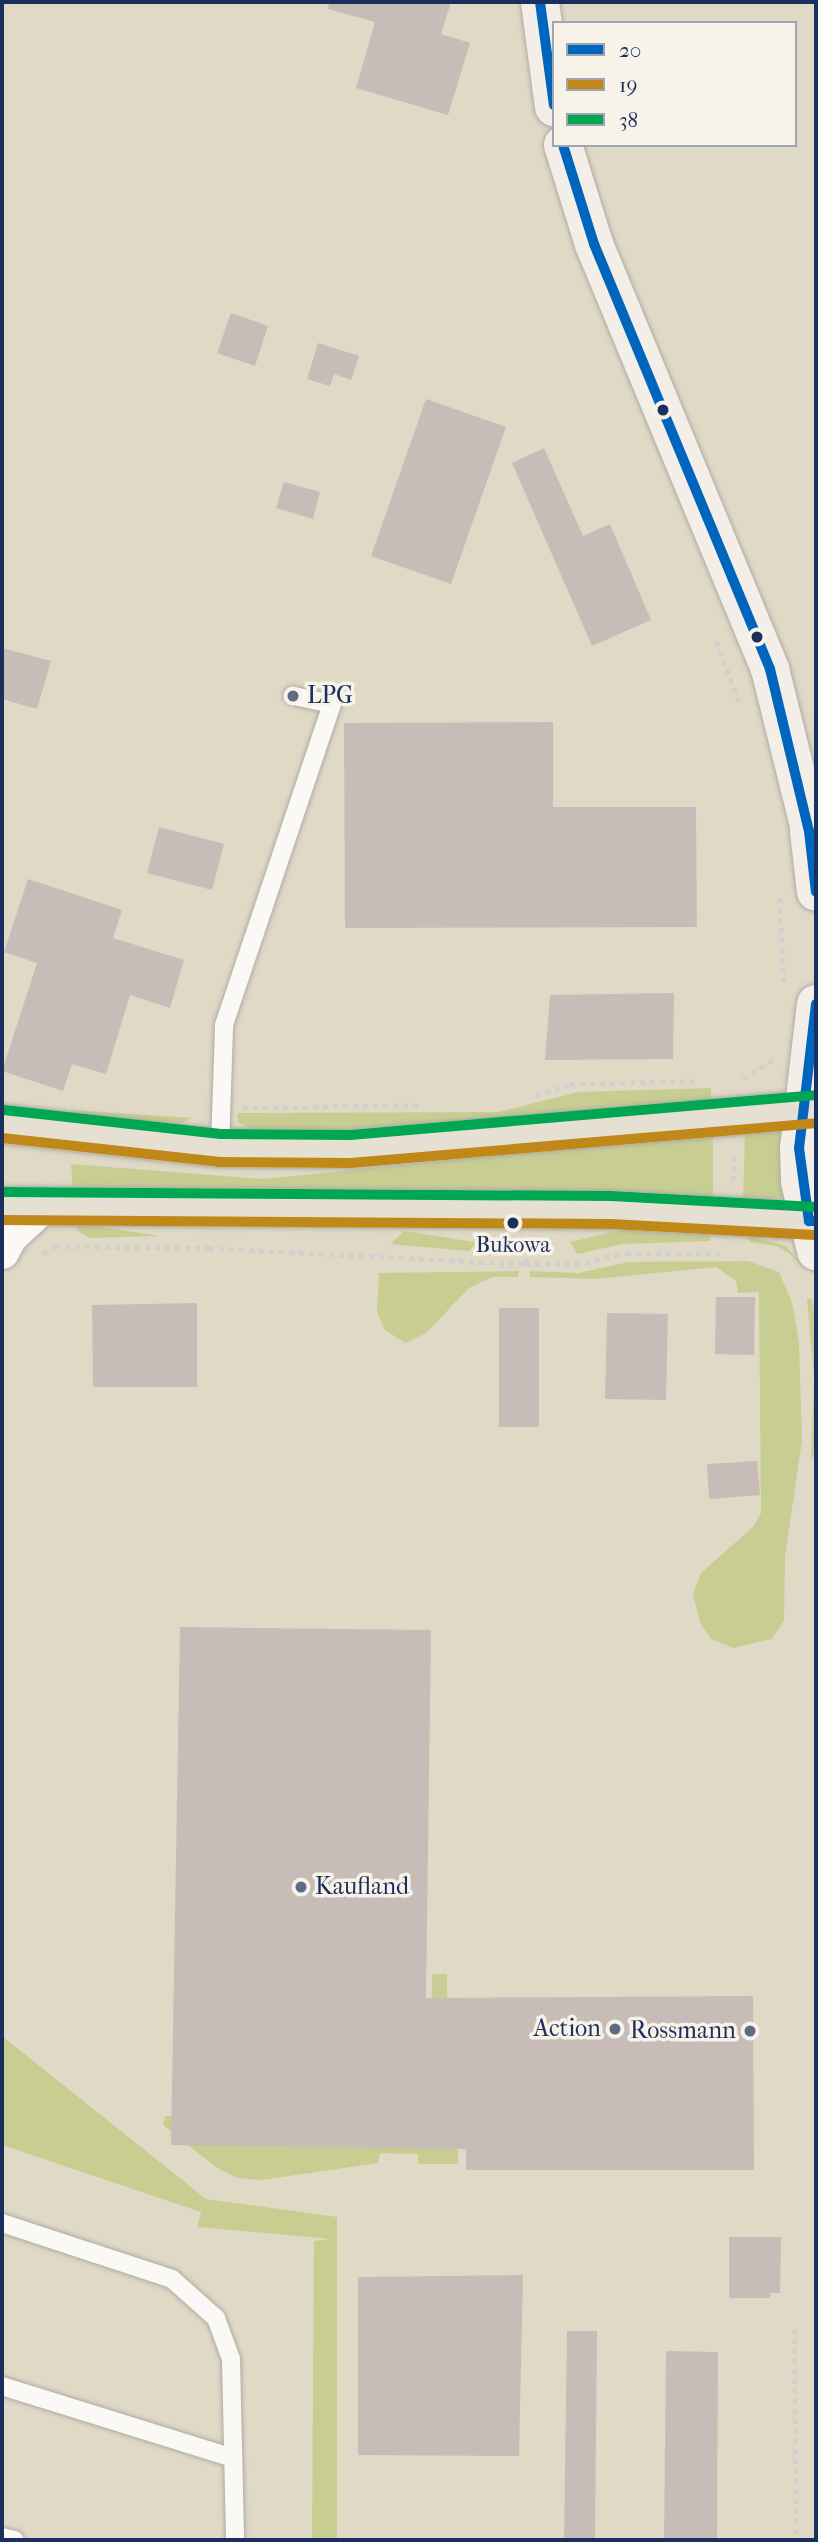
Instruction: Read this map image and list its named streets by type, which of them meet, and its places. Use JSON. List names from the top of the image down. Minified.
{"places":["LPG","Bukowa","Kaufland","Action","Rossmann"],"lines":["transit line 20","transit line 38","transit line 19"],"legend":["20","19","38"]}
